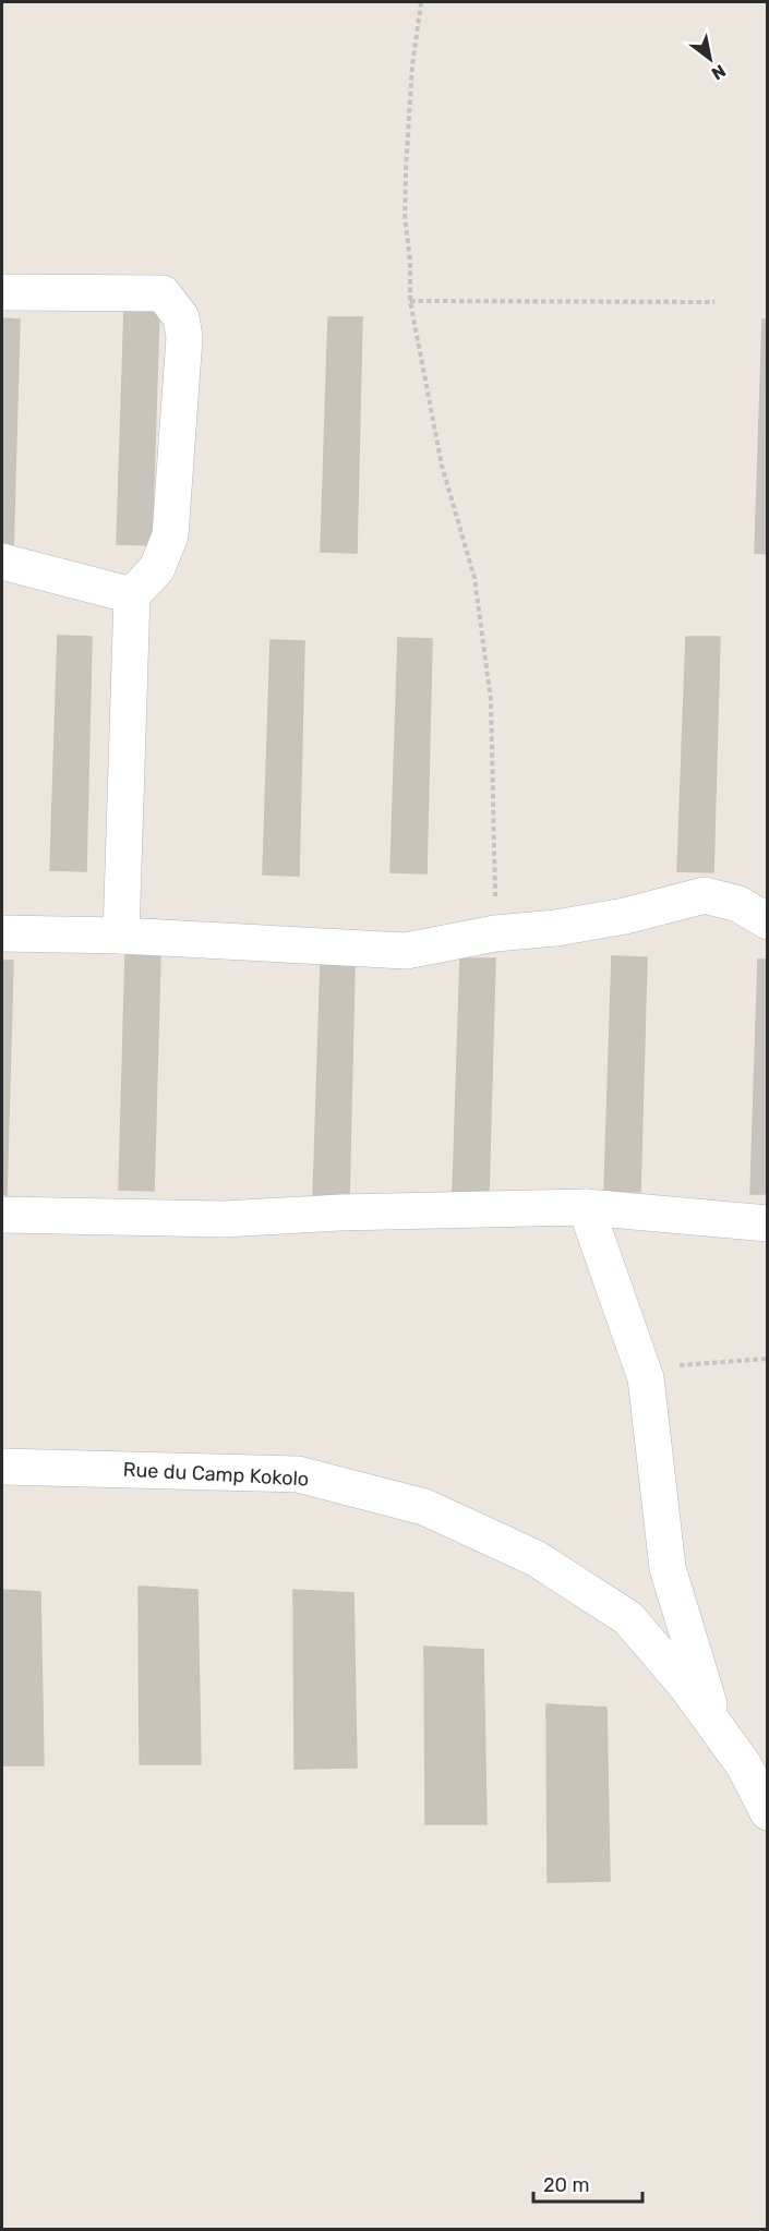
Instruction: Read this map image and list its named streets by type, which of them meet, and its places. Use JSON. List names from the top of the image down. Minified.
{"streets":{"street":["Rue du Camp Kokolo"]},"scale_bar":"20 m","north":"bottom right"}
